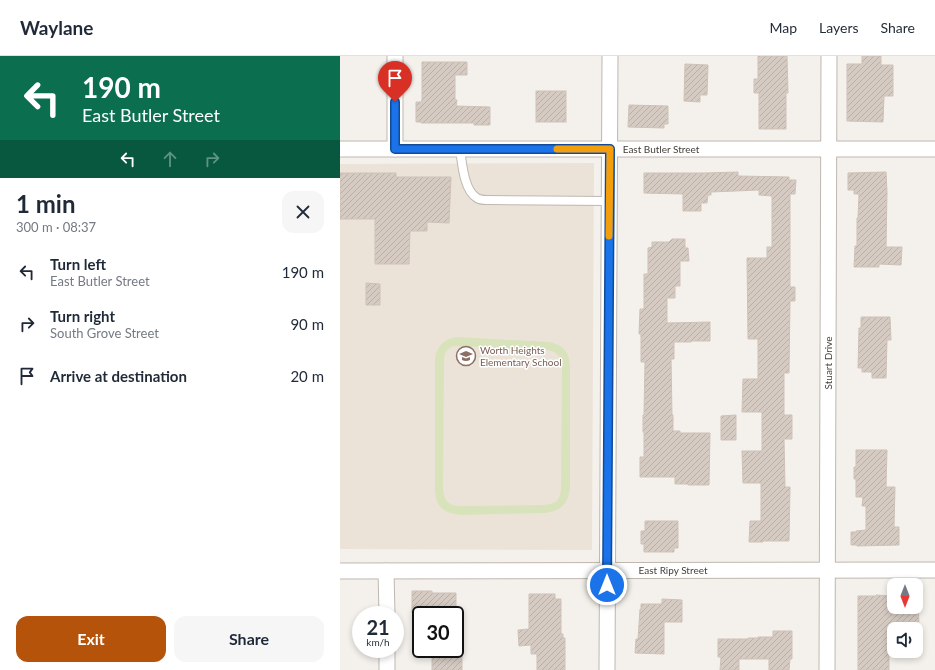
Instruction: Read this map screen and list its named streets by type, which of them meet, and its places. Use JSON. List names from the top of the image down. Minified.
{"streets":{"street":["East Butler Street","Stuart Drive","East Ripy Street"]},"crossings":[["East Butler Street","Stuart Drive"],["Stuart Drive","East Ripy Street"]],"places":{"school or university":["Worth Heights Elementary School"]},"north":"bottom","page":{"header":"Waylane","nav":["Map","Layers","Share"],"turn":["190 m","East Butler Street"],"heading":["1 min","300 m · 08:37"],"list":[{"name":"Turn left","note":"East Butler Street","value":"190 m"},{"name":"Turn right","note":"South Grove Street","value":"90 m"},{"name":"Arrive at destination","value":"20 m"}],"speed":"21 km/h","limit":"30","buttons":["Exit","Share"]}}
